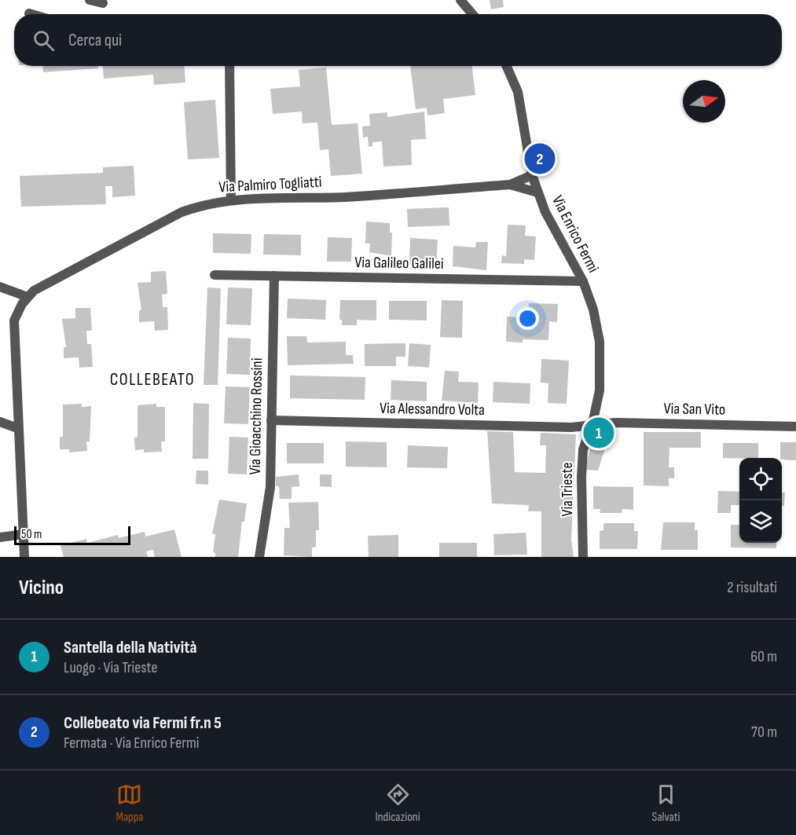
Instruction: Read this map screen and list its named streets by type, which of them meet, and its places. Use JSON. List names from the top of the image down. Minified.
{"streets":{"street":["Via Palmiro Togliatti","Via Enrico Fermi","Via Galileo Galilei","Via Alessandro Volta","Via San Vito","Via Gioacchino Rossini","Via Trieste"]},"crossings":[["Via Palmiro Togliatti","Via Enrico Fermi"],["Via Enrico Fermi","Via Galileo Galilei"],["Via Enrico Fermi","Via Alessandro Volta"],["Via Enrico Fermi","Via San Vito"],["Via Enrico Fermi","Via Trieste"],["Via Galileo Galilei","Via Gioacchino Rossini"],["Via Alessandro Volta","Via San Vito"],["Via Alessandro Volta","Via Gioacchino Rossini"],["Via Alessandro Volta","Via Trieste"],["Via San Vito","Via Trieste"]],"districts":["COLLEBEATO"],"scale_bar":"50 m","north":"right","page":{"search":"Cerca qui","pins":["2","1"],"scale":"50 m","heading":["Vicino","2 risultati"],"list":[{"mark":"1","name":"Santella della Natività","note":"Luogo · Via Trieste","value":"60 m"},{"mark":"2","name":"Collebeato via Fermi fr.n 5","note":"Fermata · Via Enrico Fermi","value":"70 m"}],"nav":["Mappa","Indicazioni","Salvati"]}}
